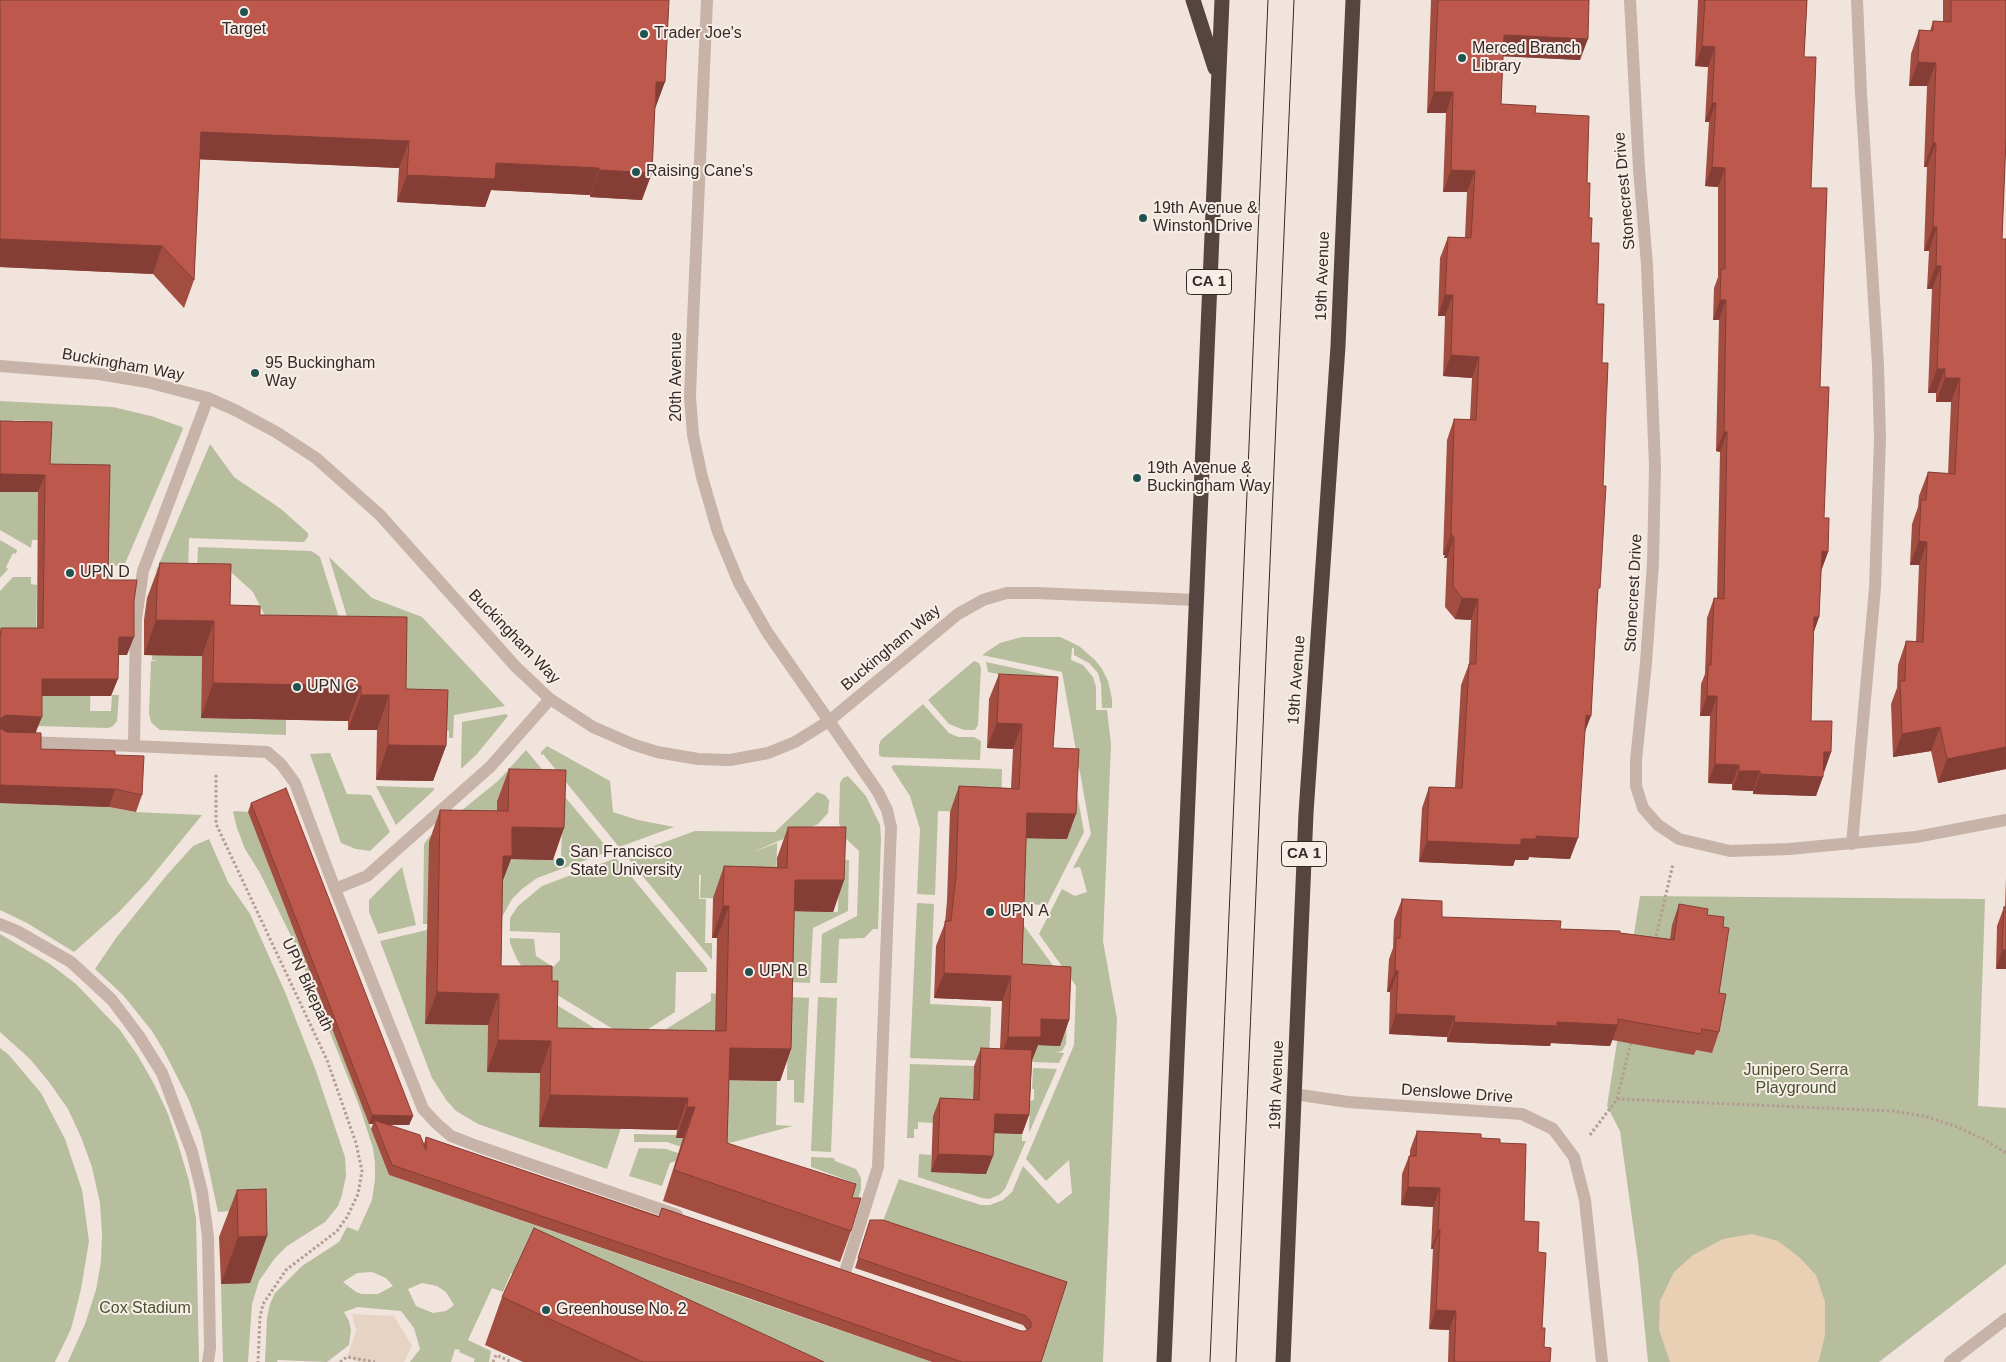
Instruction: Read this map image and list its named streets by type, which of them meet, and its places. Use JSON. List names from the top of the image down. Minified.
{"streets":{"highway":["19th Avenue","CA 1"],"street":["Stonecrest Drive","Buckingham Way","20th Avenue","Denslowe Drive"],"path":["UPN Bikepath"]},"crossings":[["19th Avenue","Denslowe Drive"],["CA 1","Buckingham Way"],["Buckingham Way","20th Avenue"]],"parks":["Junipero Serra Playground","Cox Stadium"],"places":["Target","Trader Joe's","Merced Branch Library","Raising Cane's","19th Avenue & Winston Drive","95 Buckingham Way","19th Avenue & Buckingham Way","UPN D","UPN C","San Francisco State University","UPN A","UPN B","Greenhouse No. 2"]}
